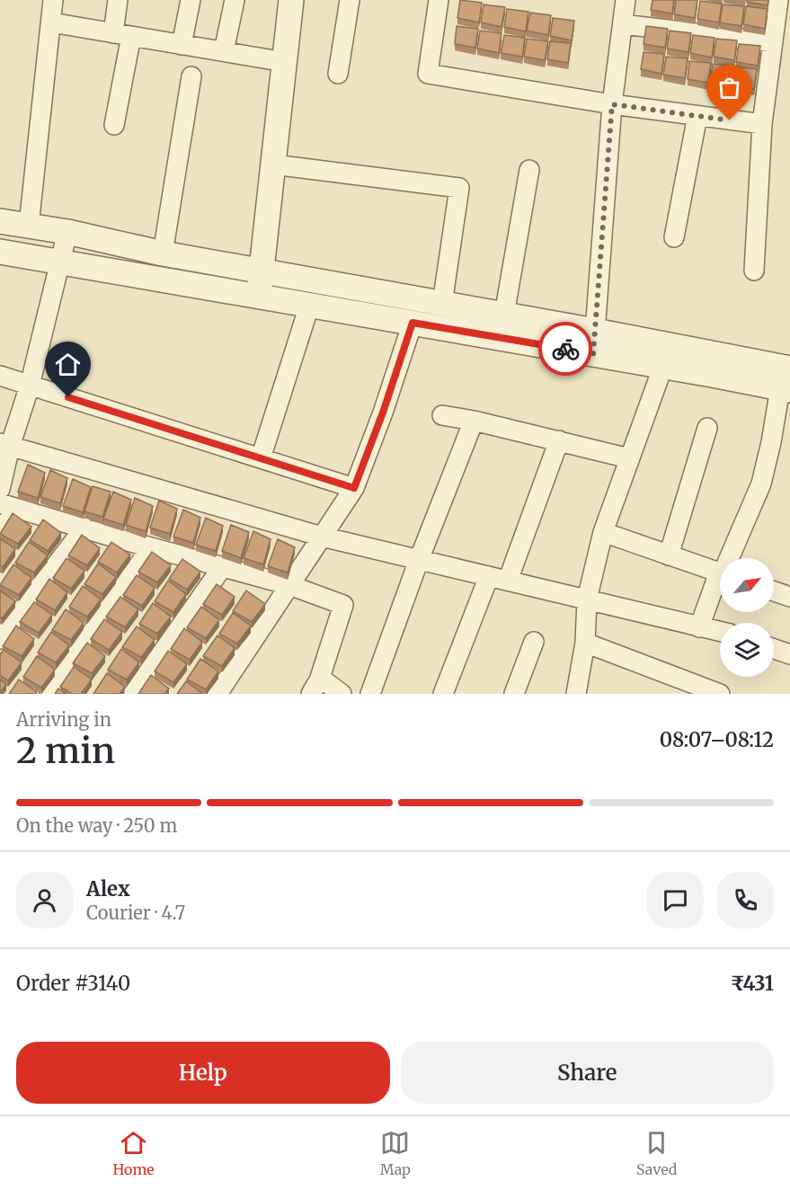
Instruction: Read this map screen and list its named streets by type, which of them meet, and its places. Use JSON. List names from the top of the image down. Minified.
{"north":"top right","page":{"heading":["2 min","Arriving in","08:07–08:12"],"panel":["Alex","Courier · 4.7","Order #3140","₹431"],"bar":"On the way · 250 m","buttons":["Help","Share"],"tabs":["Home","Map","Saved"]}}
